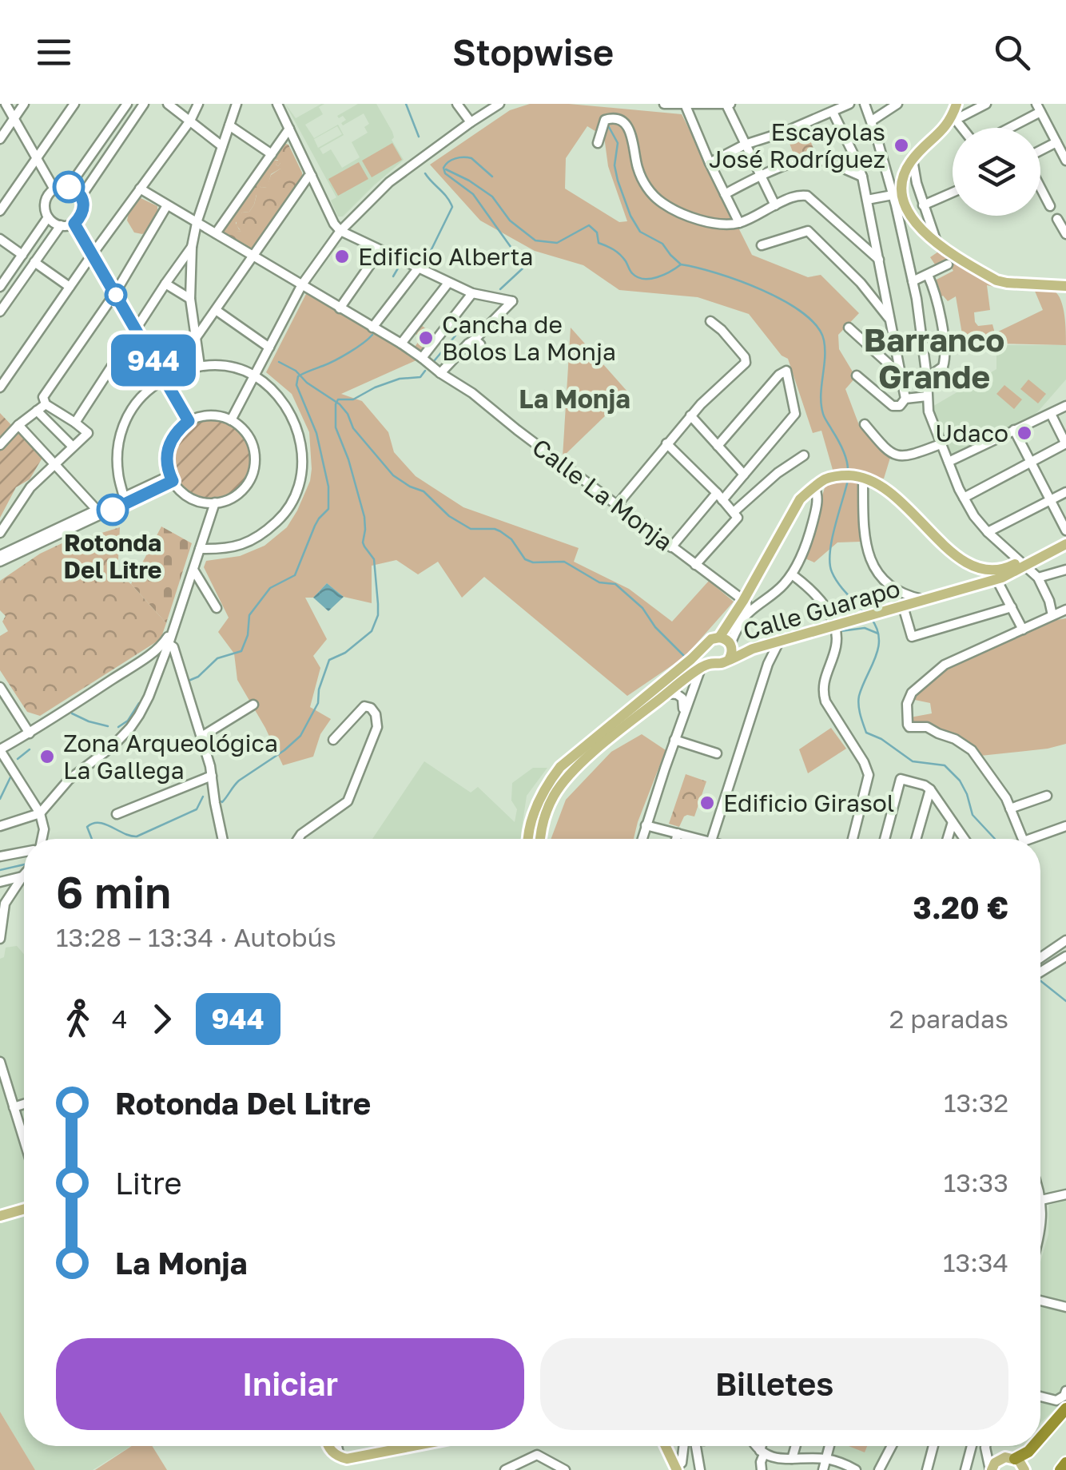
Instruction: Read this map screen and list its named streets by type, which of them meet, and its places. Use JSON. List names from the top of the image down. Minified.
{"streets":{"main road":["Calle Guarapo"],"street":["Calle La Monja"]},"districts":["Barranco Grande","La Monja"],"places":["Escayolas José Rodríguez","Edificio Alberta","Cancha de Bolos La Monja","Udaco","Rotonda Del Litre","Zona Arqueológica La Gallega","Edificio Girasol"],"lines":["bus line 944"],"page":{"header":"Stopwise","on_map":"944","heading":["6 min","13:28 – 13:34 · Autobús","3.20 €"],"legs":["4","944","2 paradas"],"list":[{"name":"Rotonda Del Litre","value":"13:32"},{"name":"Litre","value":"13:33"},{"name":"La Monja","value":"13:34"}],"buttons":["Iniciar","Billetes"]}}
